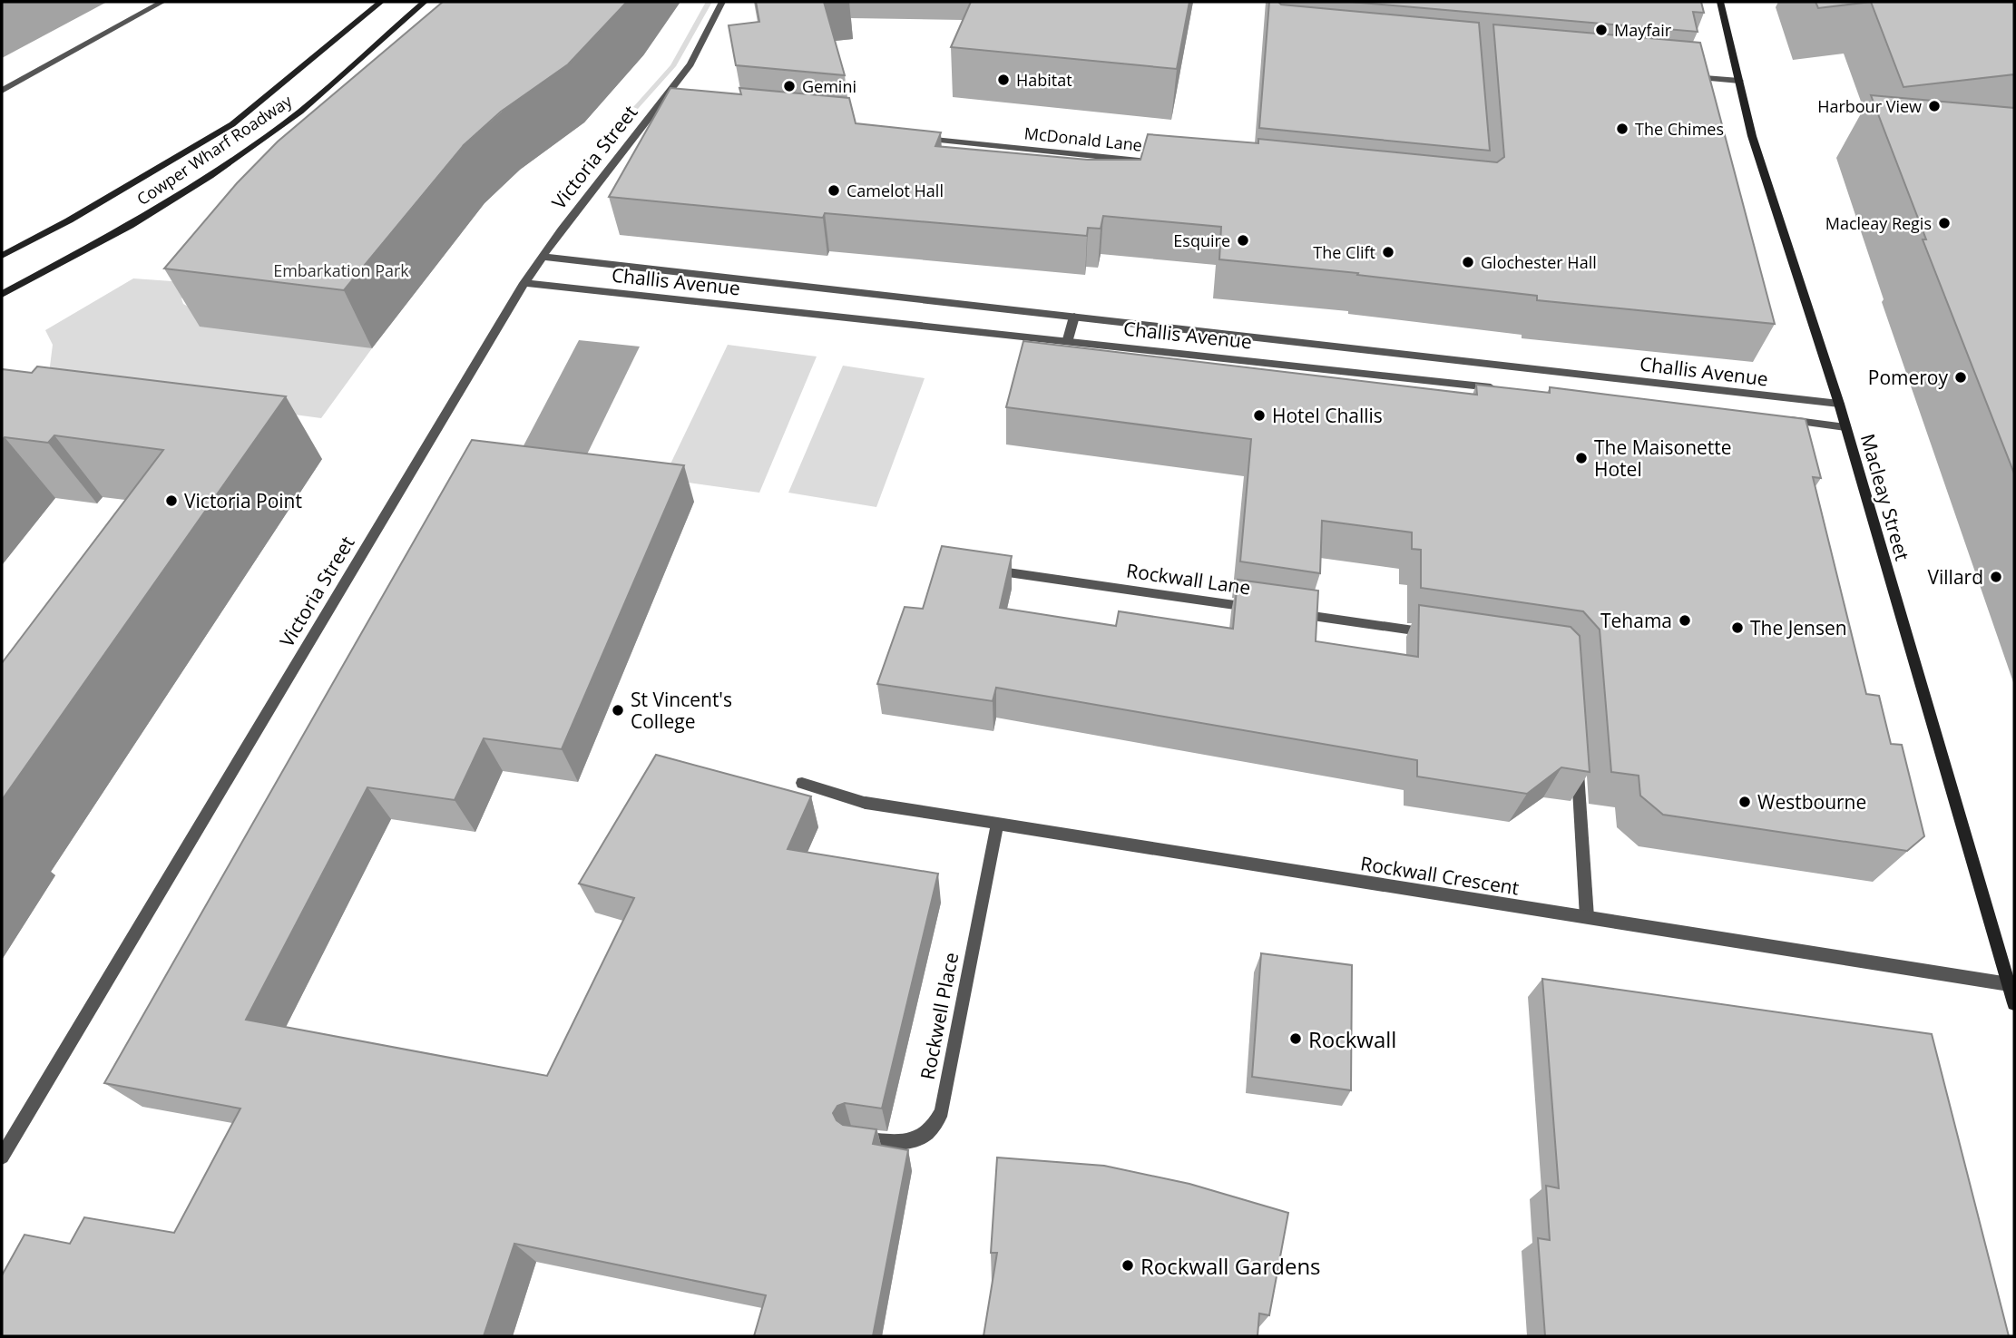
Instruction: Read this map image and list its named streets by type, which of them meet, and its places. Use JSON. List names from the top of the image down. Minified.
{"streets":{"street":["McDonald Lane","Cowper Wharf Roadway","Victoria Street","Challis Avenue","Macleay Street","Rockwall Lane","Rockwall Crescent","Rockwell Place"]},"crossings":[["Victoria Street","Challis Avenue"],["Challis Avenue","Macleay Street"],["Macleay Street","Rockwall Crescent"],["Rockwall Crescent","Rockwell Place"]],"parks":["Embarkation Park"],"places":["Mayfair","Habitat","Gemini","Harbour View","The Chimes","Camelot Hall","Macleay Regis","Esquire","The Clift","Glochester Hall","Pomeroy","Hotel Challis","The Maisonette Hotel","Victoria Point","Villard","Tehama","The Jensen","St Vincent's College","Westbourne","Rockwall","Rockwall Gardens"]}
